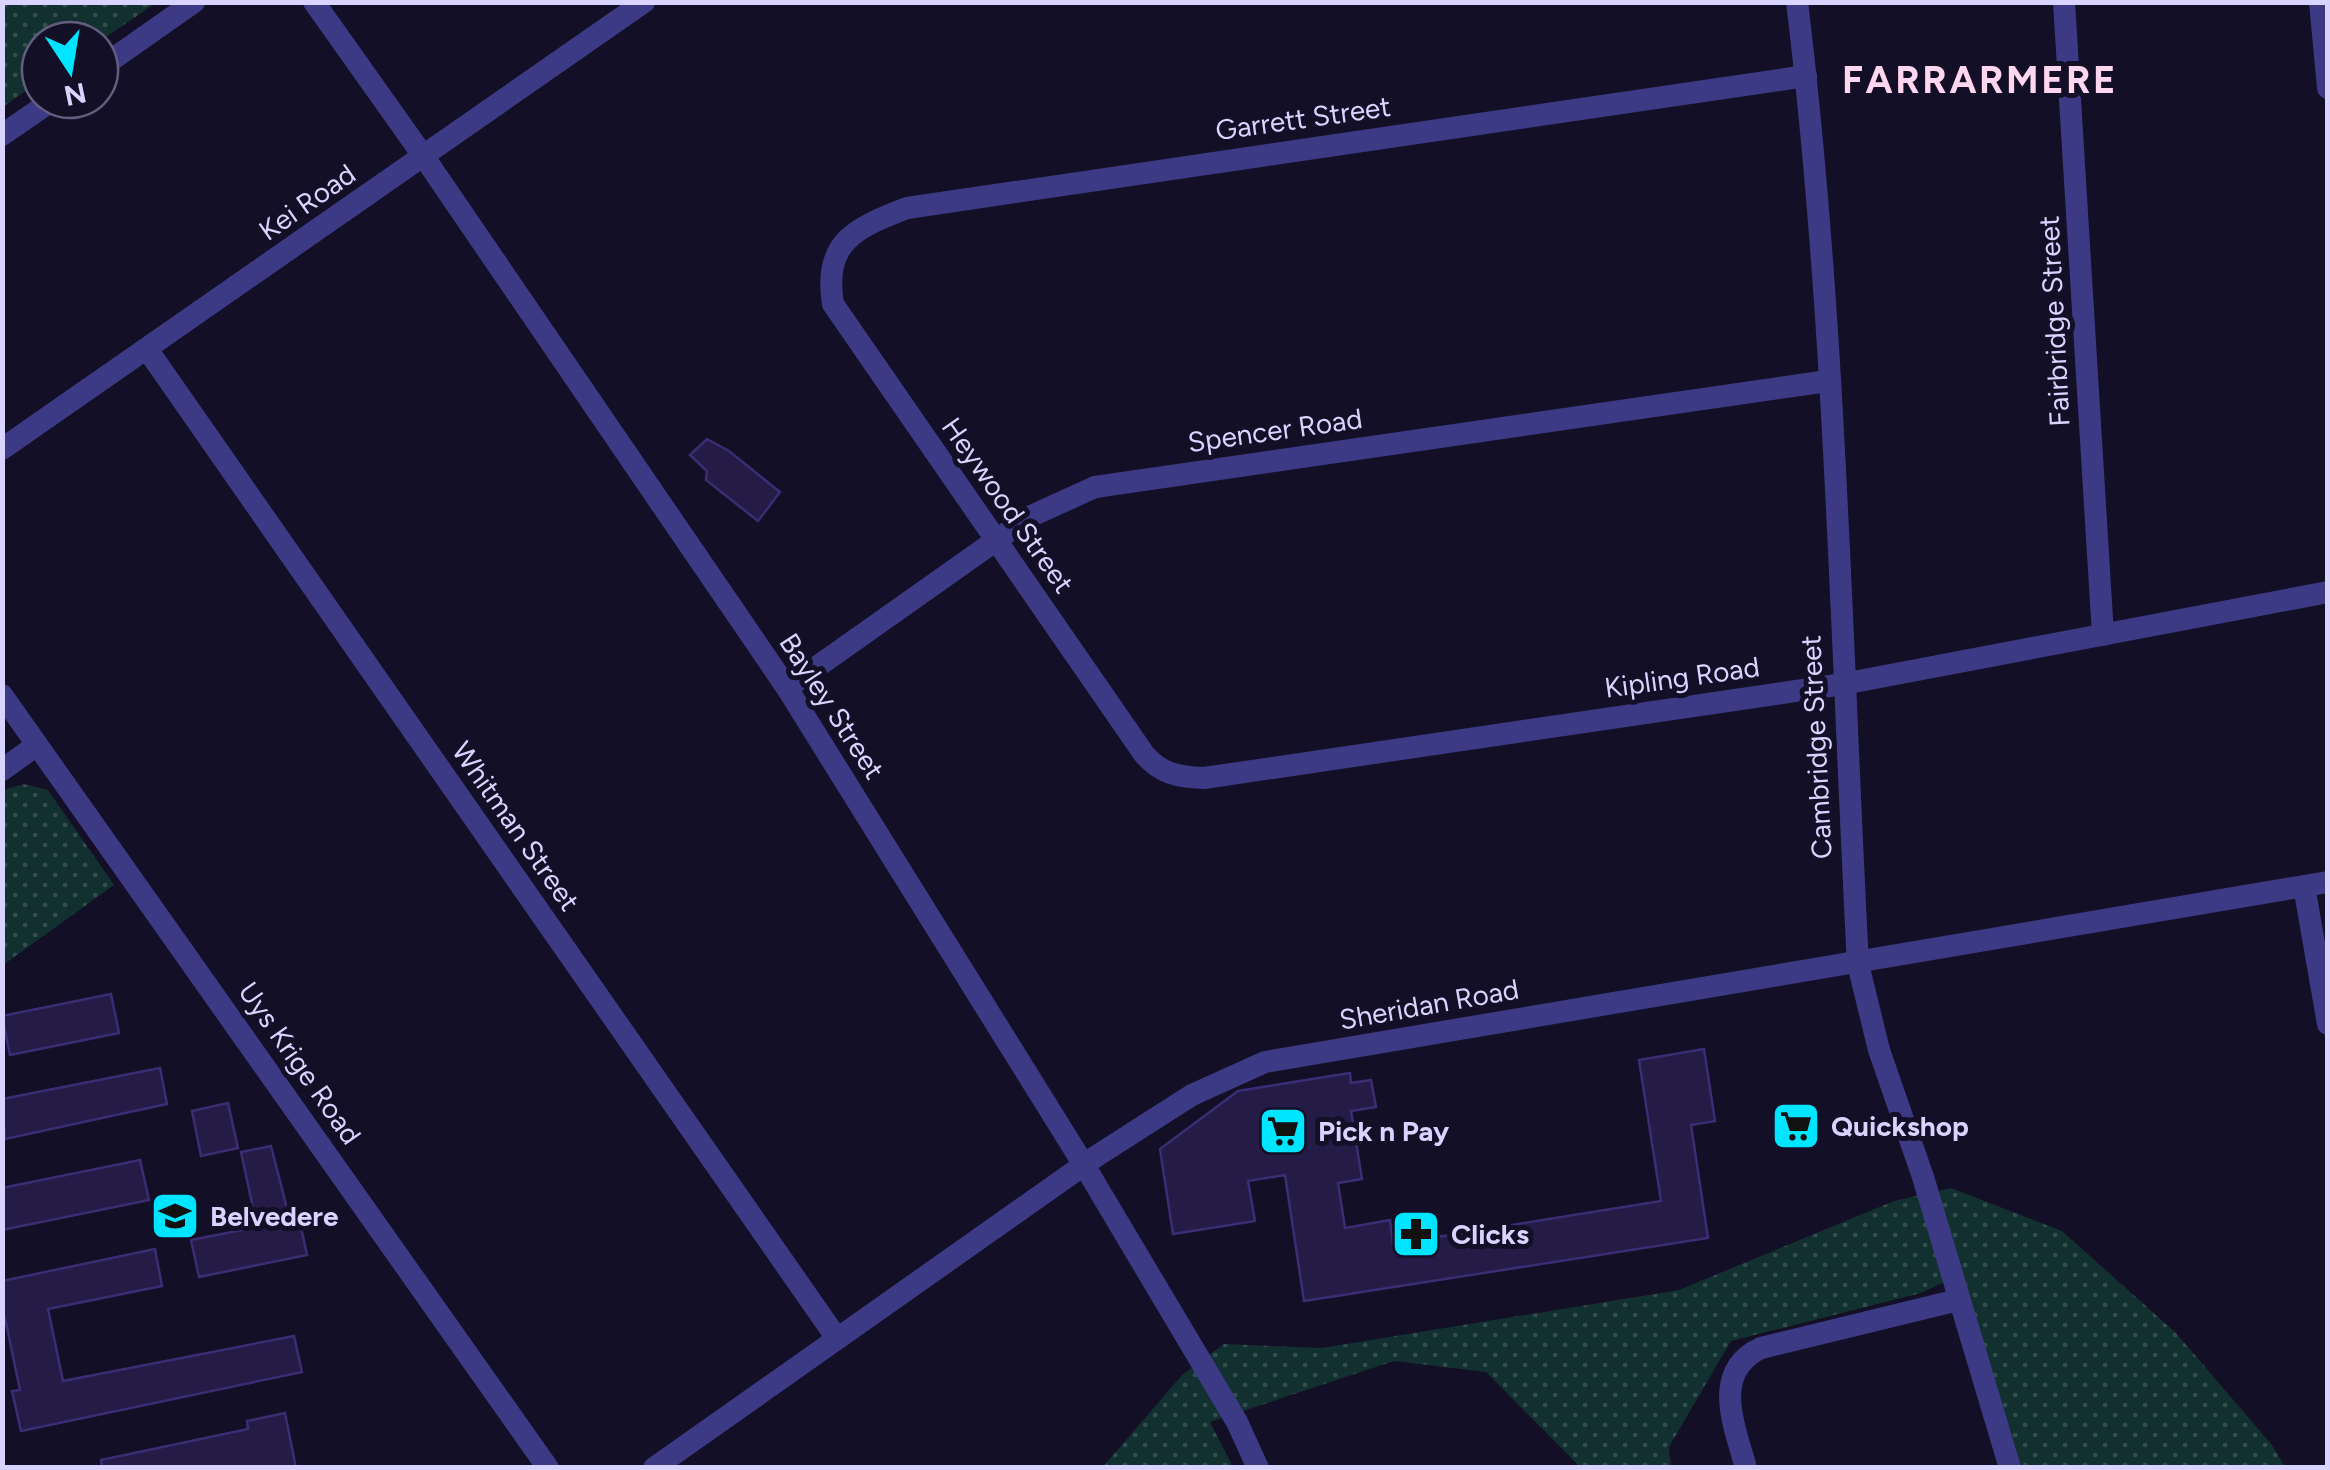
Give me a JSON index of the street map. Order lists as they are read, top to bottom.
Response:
{
  "streets": {
    "street": [
      "Garrett Street",
      "Kei Road",
      "Fairbridge Street",
      "Spencer Road",
      "Heywood Street",
      "Kipling Road",
      "Bayley Street",
      "Cambridge Street",
      "Whitman Street",
      "Sheridan Road",
      "Uys Krige Road"
    ]
  },
  "crossings": [
    ["Garrett Street", "Heywood Street"],
    ["Garrett Street", "Cambridge Street"],
    ["Kei Road", "Bayley Street"],
    ["Kei Road", "Whitman Street"],
    ["Fairbridge Street", "Kipling Road"],
    ["Spencer Road", "Heywood Street"],
    ["Spencer Road", "Bayley Street"],
    ["Spencer Road", "Cambridge Street"],
    ["Heywood Street", "Kipling Road"],
    ["Kipling Road", "Cambridge Street"],
    ["Bayley Street", "Sheridan Road"],
    ["Cambridge Street", "Sheridan Road"],
    ["Whitman Street", "Sheridan Road"]
  ],
  "districts": ["FARRARMERE"],
  "places": {
    "supermarket": ["Quickshop", "Pick n Pay"],
    "school or university": ["Belvedere"],
    "pharmacy": ["Clicks"]
  },
  "north": "bottom"
}
